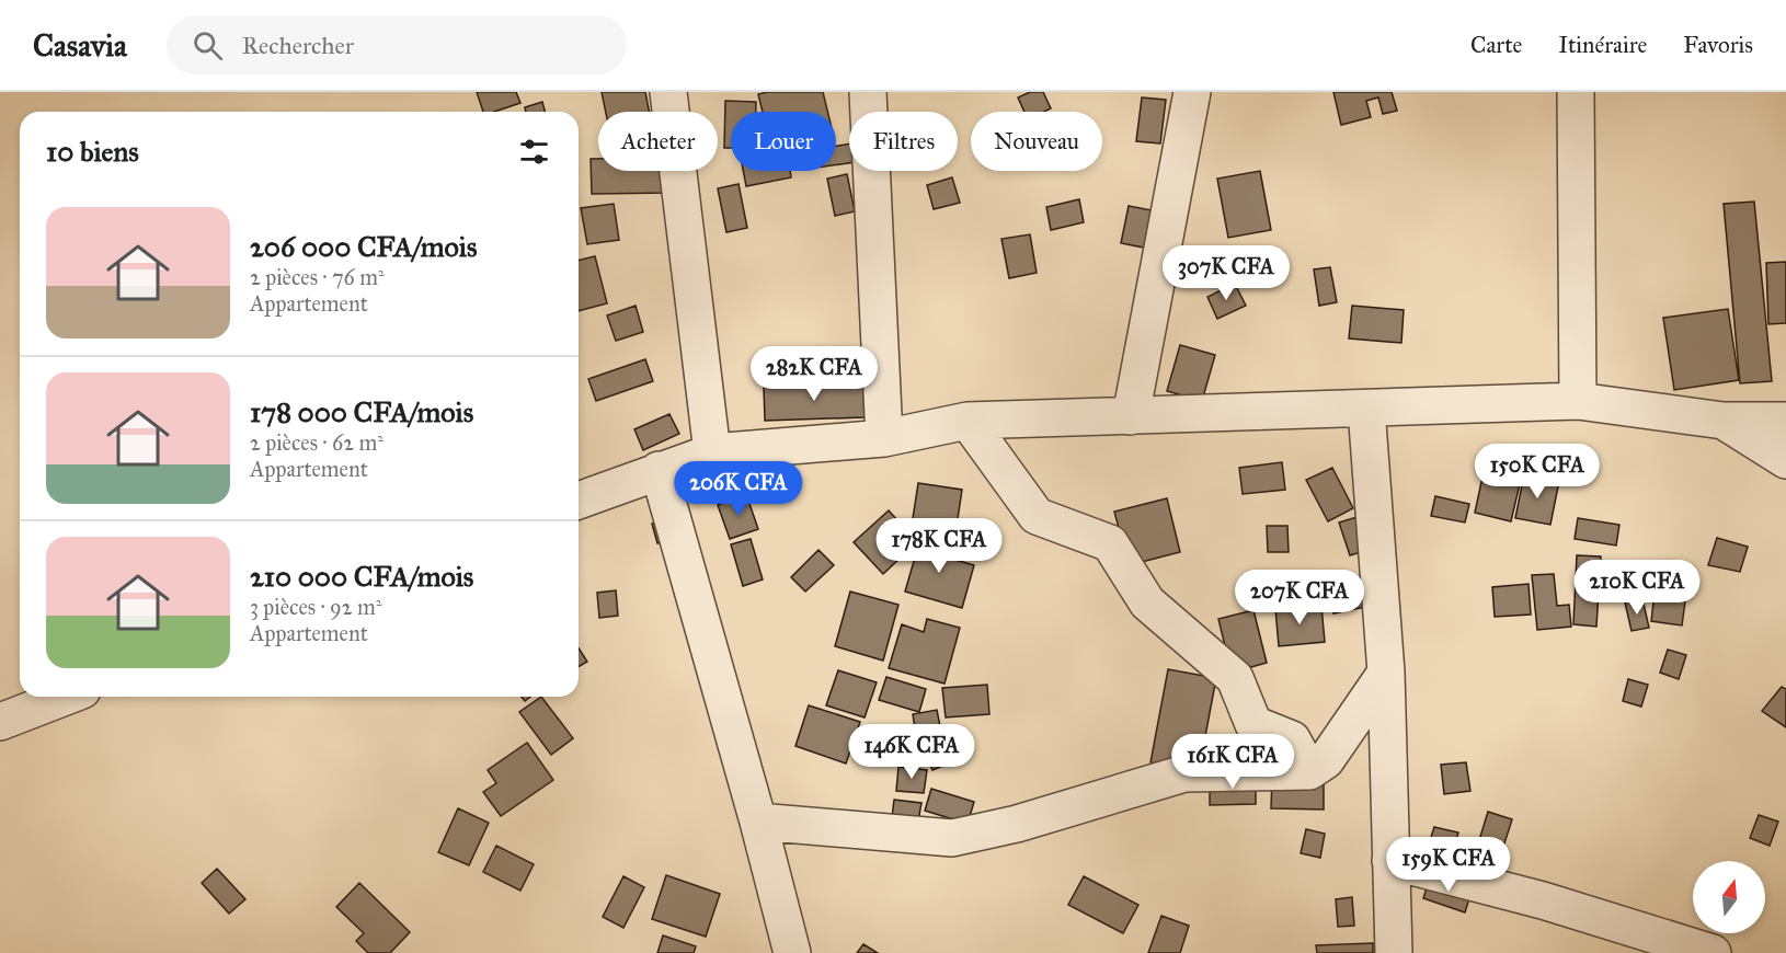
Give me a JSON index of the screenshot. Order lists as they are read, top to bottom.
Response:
{
  "north": "top",
  "page": {
    "header": "Casavia",
    "search": "Rechercher",
    "nav": ["Carte", "Itinéraire", "Favoris"],
    "chip": [
      "Acheter",
      "Louer",
      "Filtres",
      "Nouveau"
    ],
    "heading": "10 biens",
    "list": [
      {
        "name": "206 000 CFA/mois",
        "note": "2 pièces · 76 m² · Appartement"
      },
      {
        "name": "178 000 CFA/mois",
        "note": "2 pièces · 62 m² · Appartement"
      },
      {
        "name": "210 000 CFA/mois",
        "note": "3 pièces · 92 m² · Appartement"
      }
    ],
    "price": [
      "307K CFA",
      "282K CFA",
      "150K CFA",
      "206K CFA",
      "178K CFA",
      "210K CFA",
      "207K CFA",
      "146K CFA",
      "161K CFA",
      "159K CFA"
    ]
  }
}
